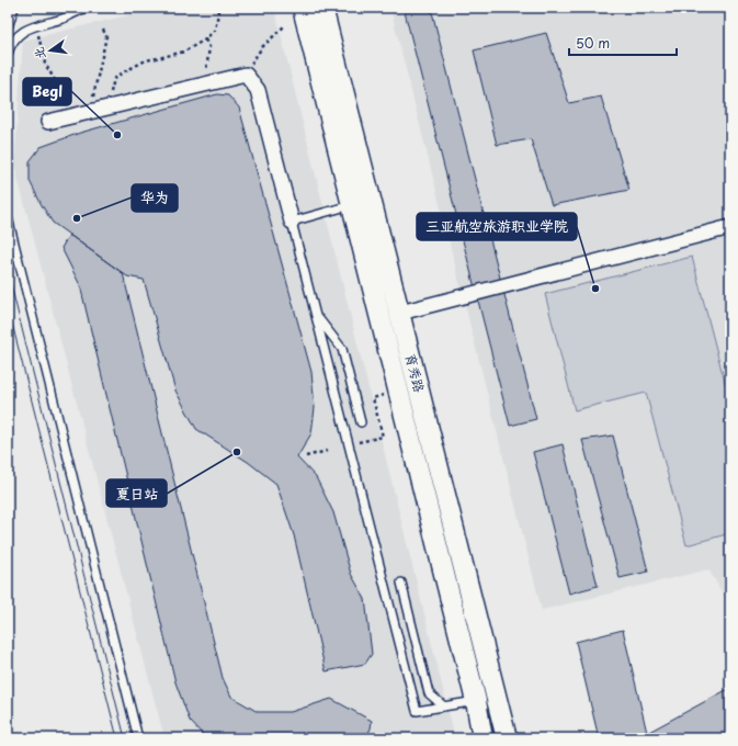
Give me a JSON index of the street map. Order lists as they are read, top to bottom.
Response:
{
  "streets": {
    "main road": ["育秀路"]
  },
  "places": [
    "Begl",
    "华为",
    "三亚航空旅游职业学院",
    "夏日站"
  ],
  "scale_bar": "50 m",
  "north": "left"
}
